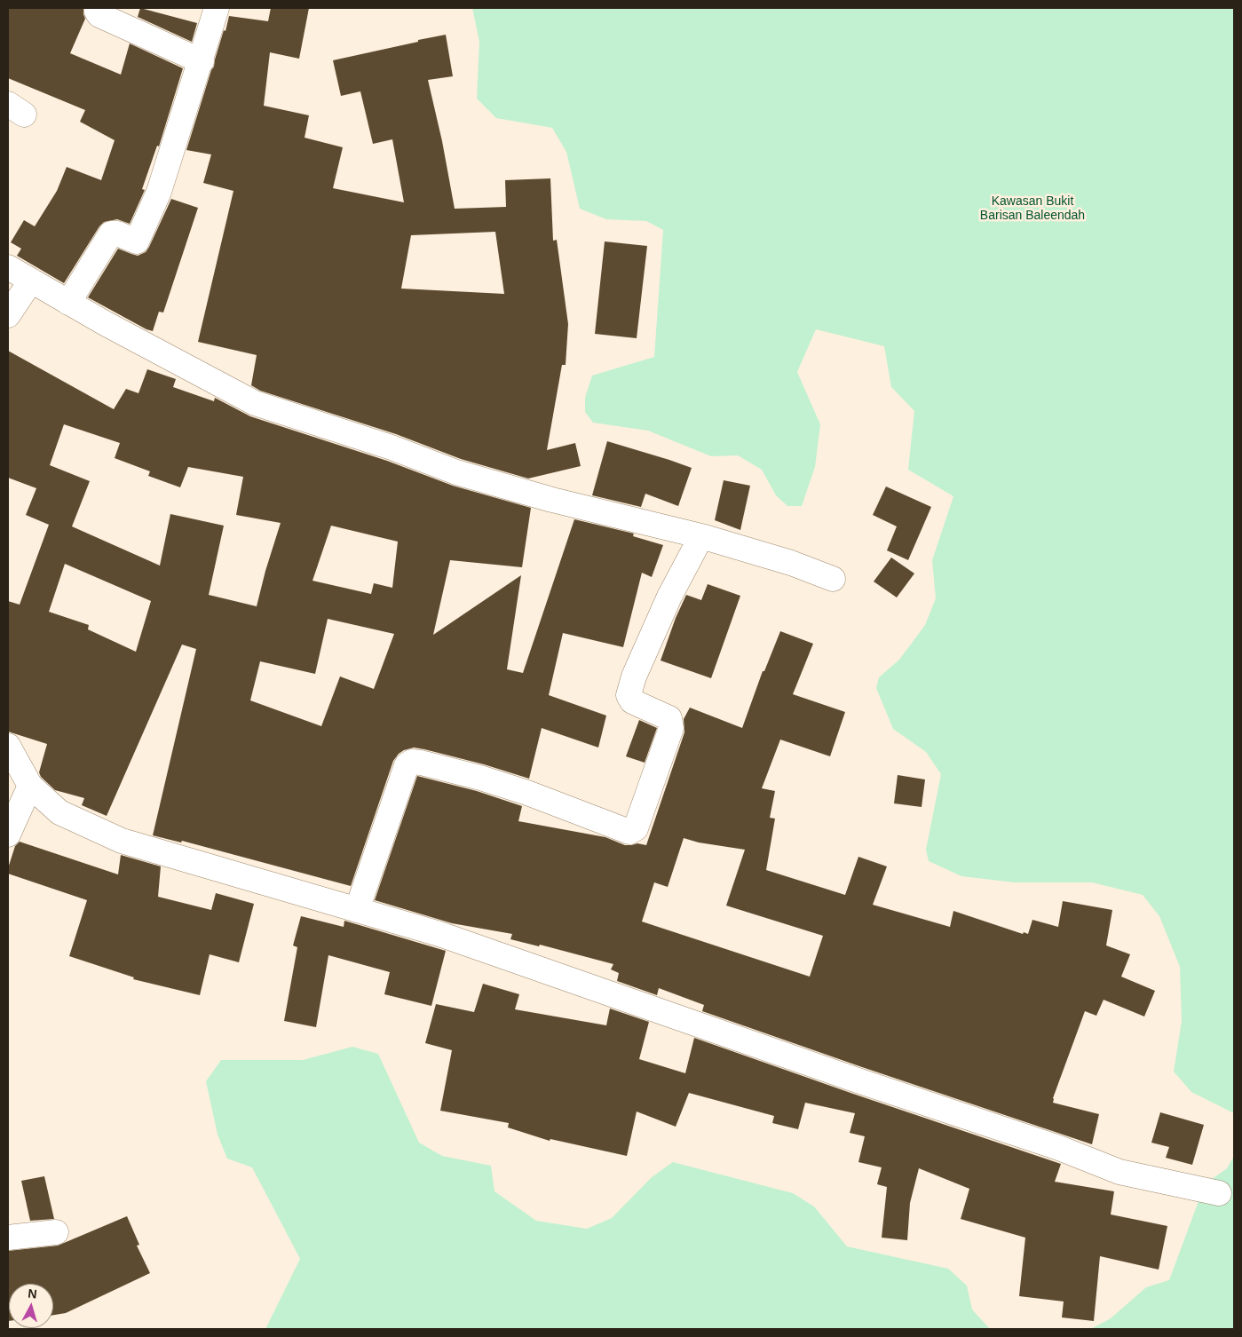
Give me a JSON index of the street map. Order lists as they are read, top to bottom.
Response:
{
  "parks": ["Kawasan Bukit Barisan Baleendah"],
  "north": "top"
}
